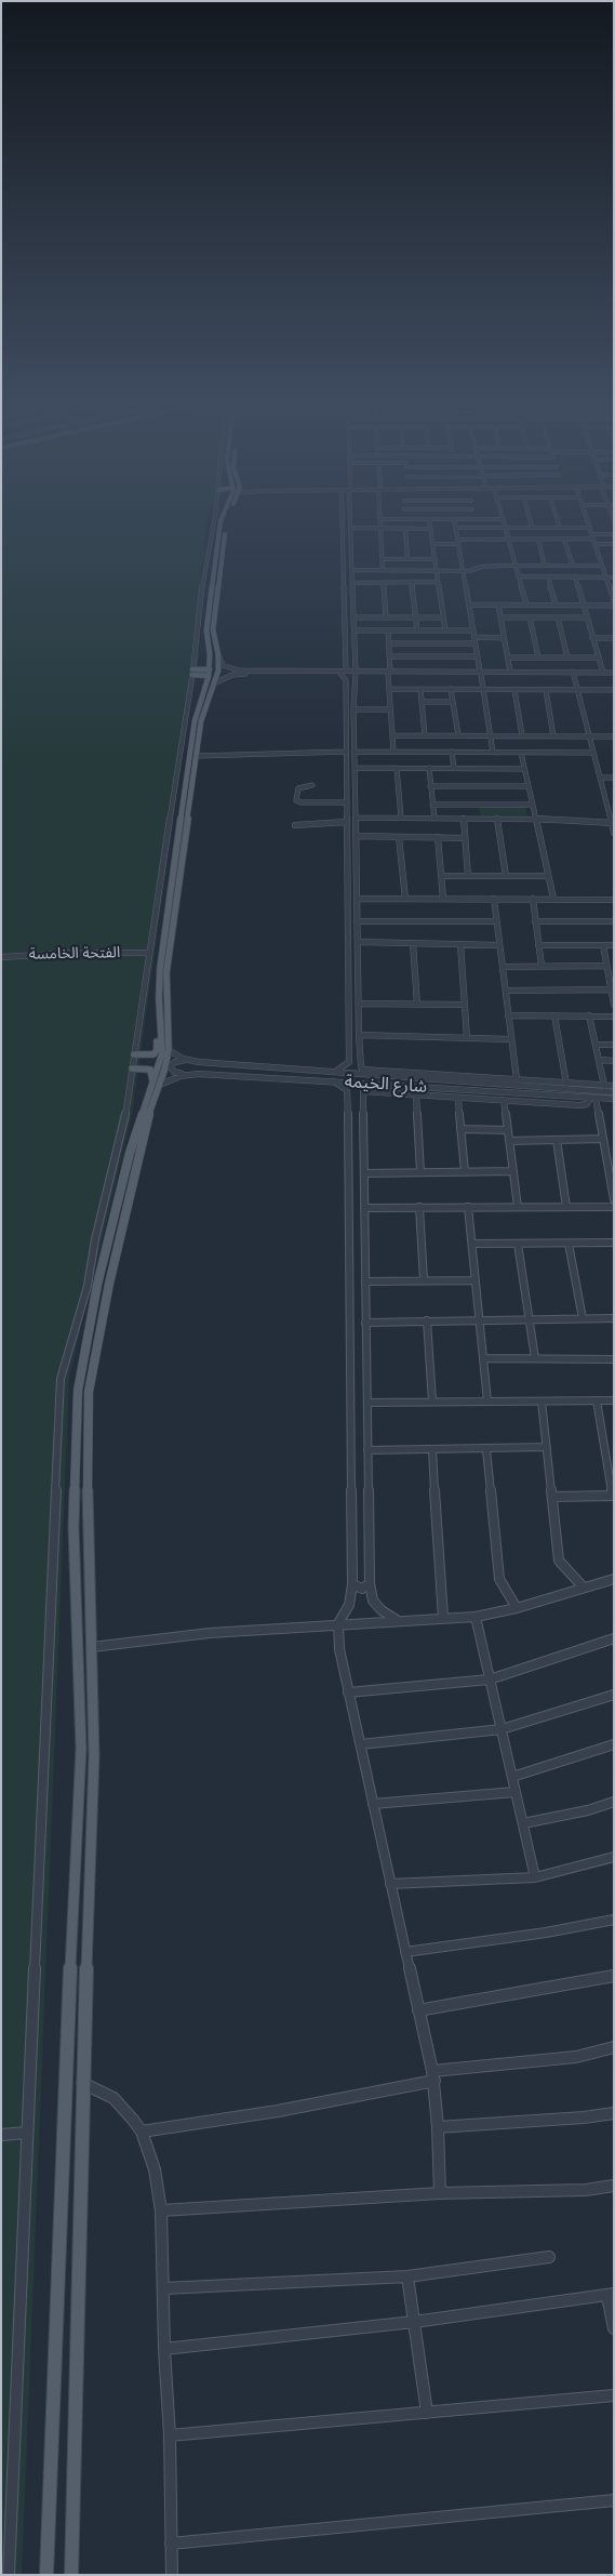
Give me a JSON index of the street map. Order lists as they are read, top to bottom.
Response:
{
  "streets": {
    "street": ["الفتحة الخامسة", "شارع الخيمة"]
  }
}
